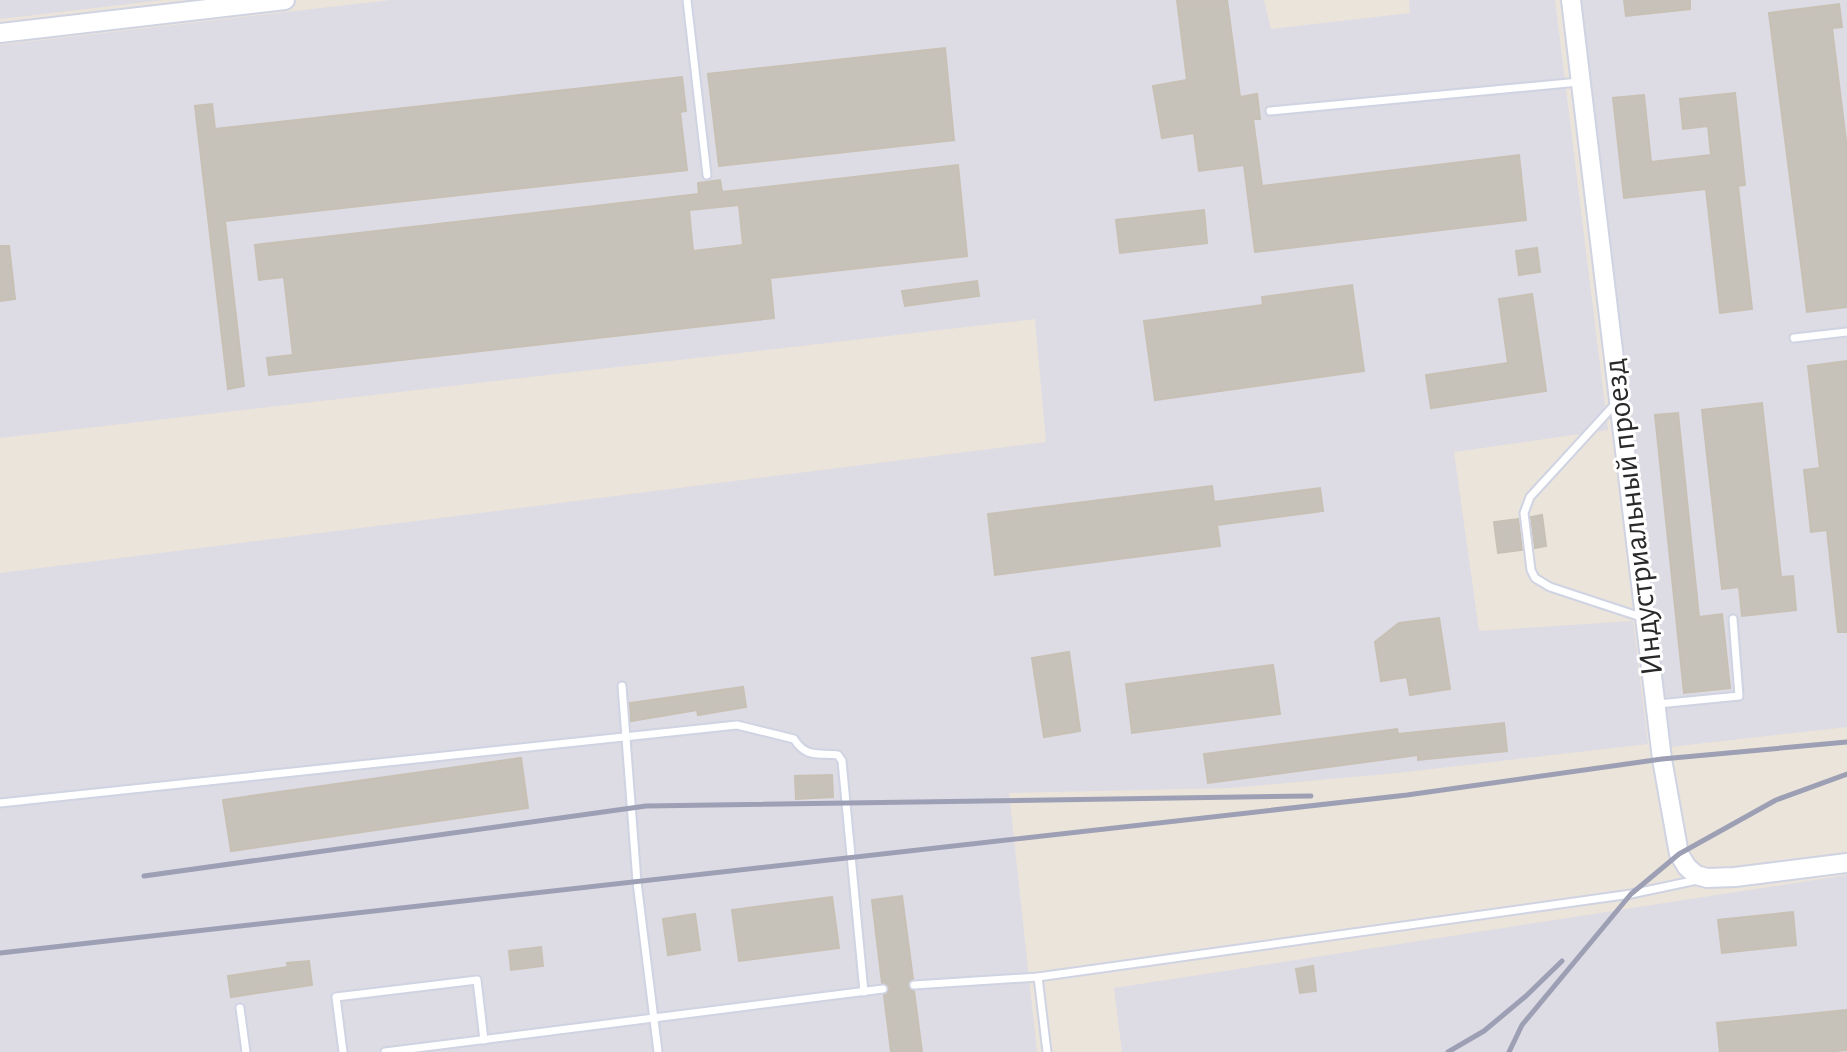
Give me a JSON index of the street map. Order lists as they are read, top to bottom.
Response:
{
  "streets": {
    "street": ["Индустриальный проезд"]
  }
}
